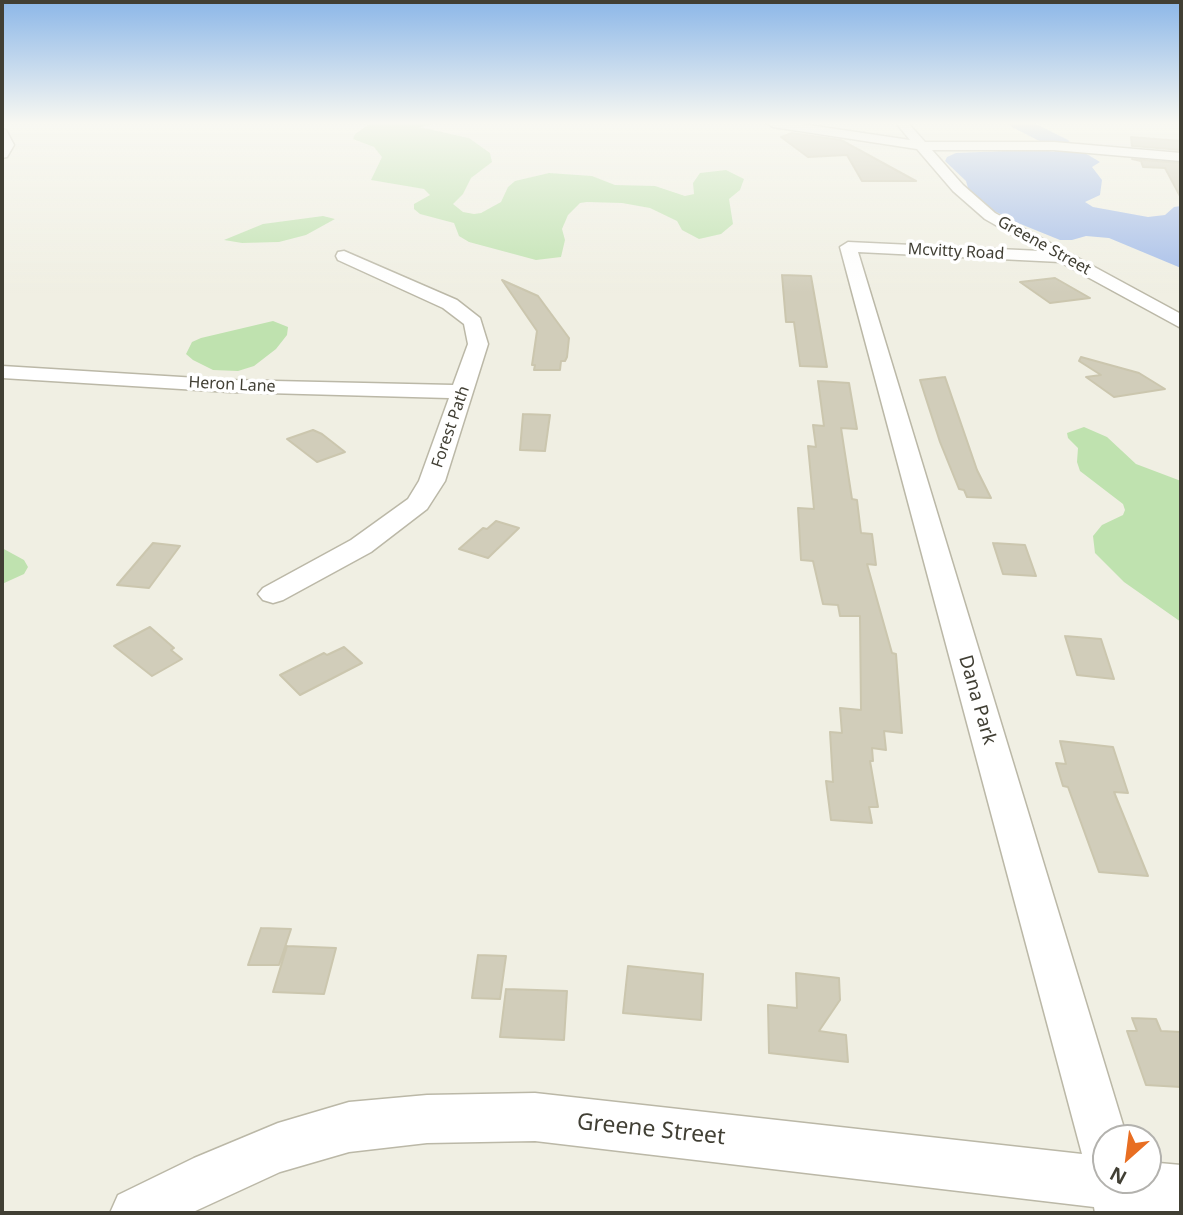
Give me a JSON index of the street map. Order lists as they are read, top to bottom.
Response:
{
  "streets": {
    "street": [
      "Greene Street",
      "Mcvitty Road",
      "Heron Lane",
      "Forest Path",
      "Dana Park"
    ]
  },
  "crossings": [
    ["Greene Street", "Mcvitty Road"],
    ["Mcvitty Road", "Dana Park"],
    ["Heron Lane", "Forest Path"]
  ],
  "north": "bottom left"
}
